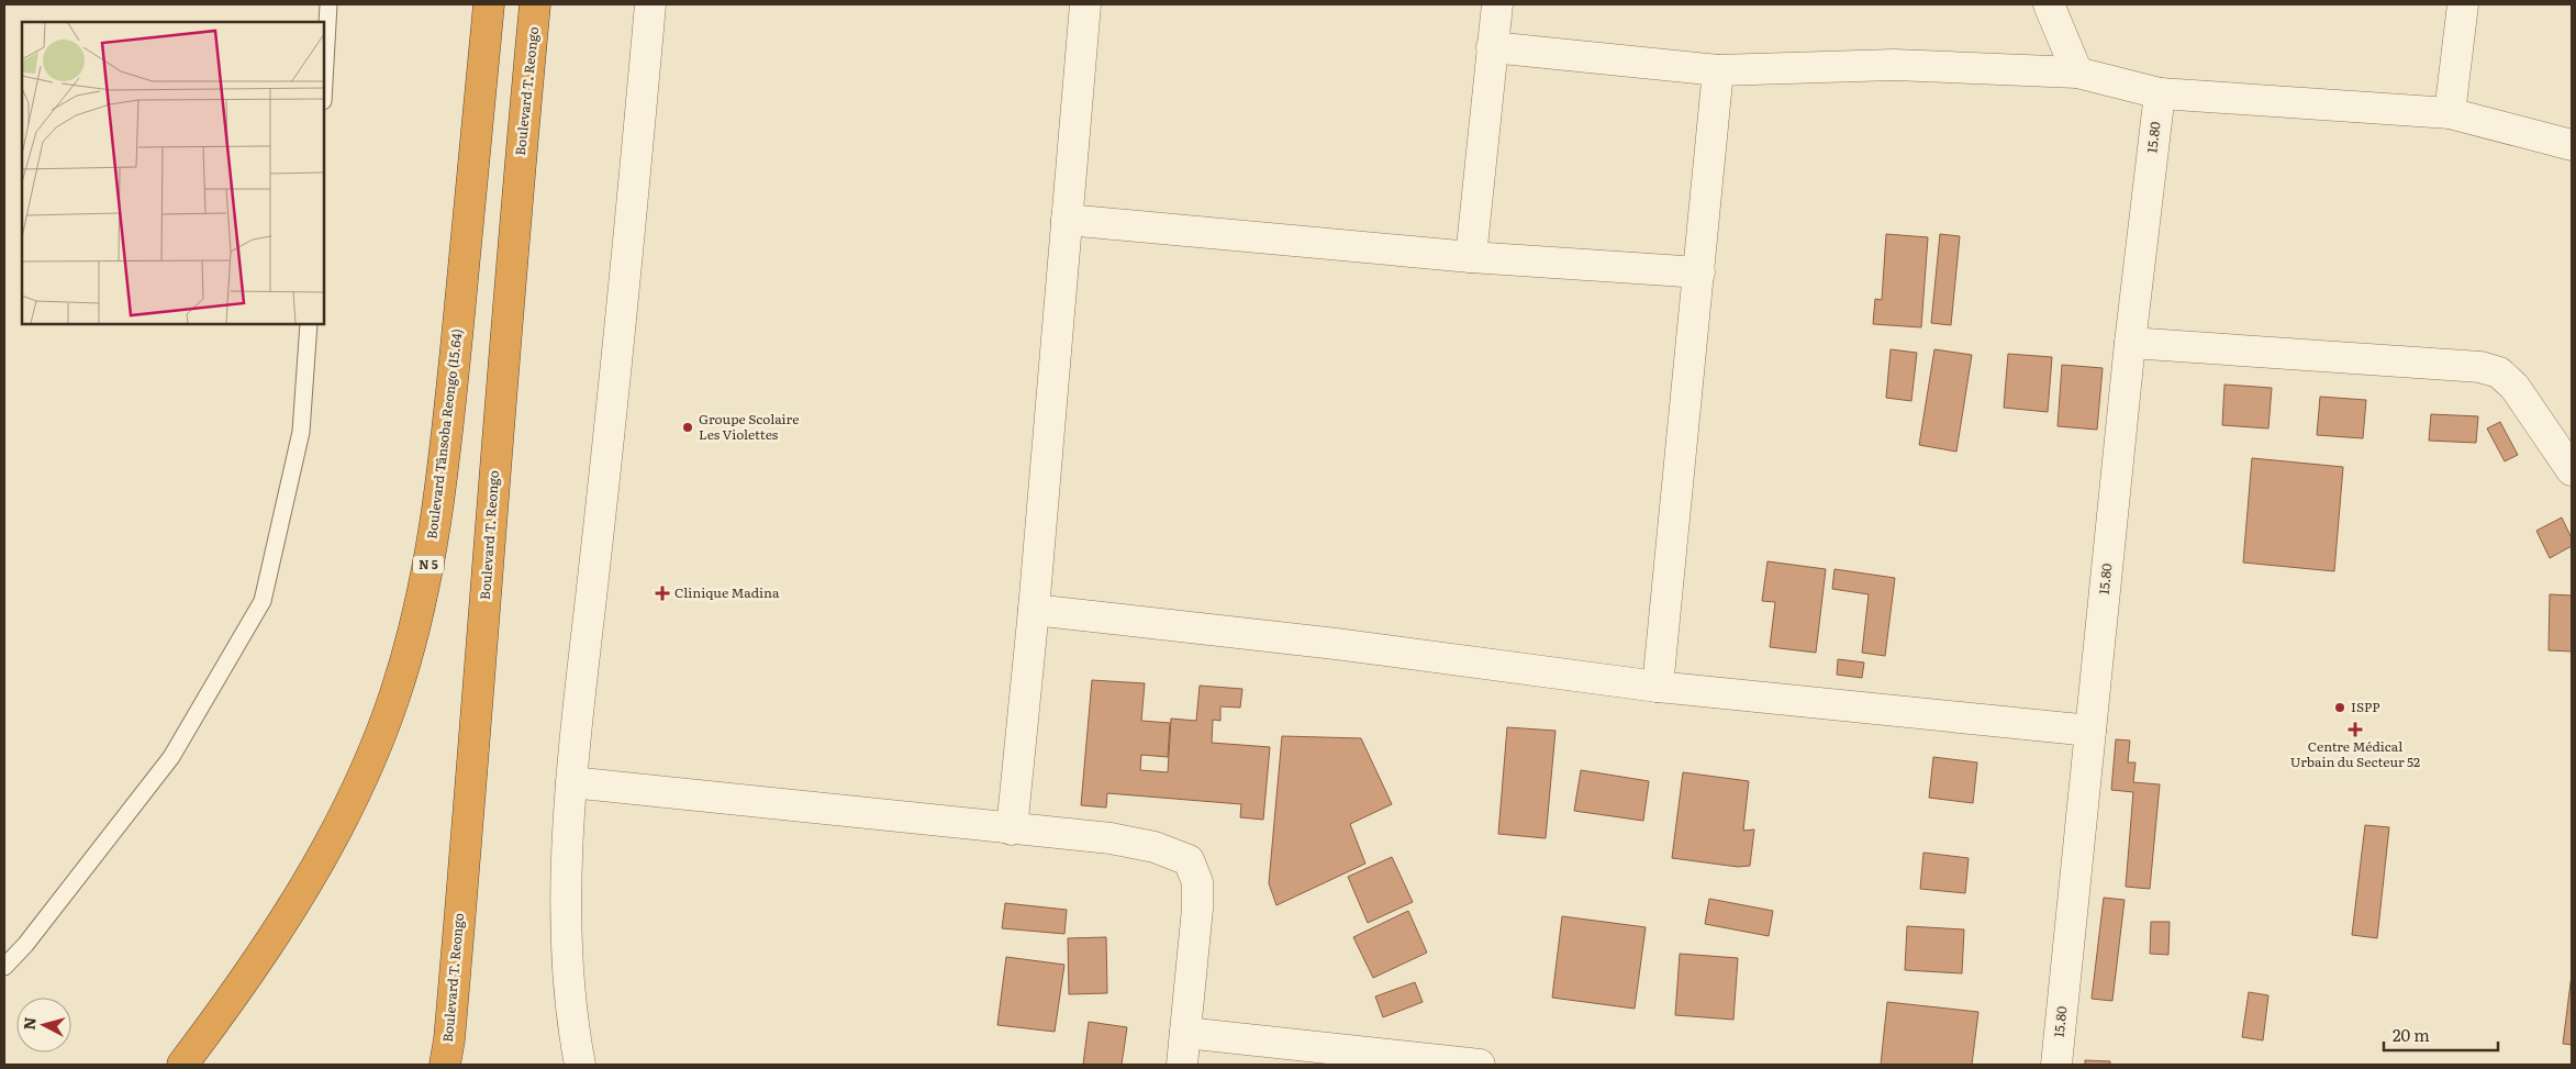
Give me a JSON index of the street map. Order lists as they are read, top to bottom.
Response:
{
  "streets": {
    "highway": ["Boulevard T. Reongo", "Boulevard Tânsoba Reongo (15.64)", "N 5"],
    "street": ["15.80"]
  },
  "places": {
    "other": ["Groupe Scolaire Les Violettes", "ISPP"],
    "health": ["Clinique Madina", "Centre Médical Urbain du Secteur 52"]
  },
  "scale_bar": "20 m",
  "north": "left"
}
